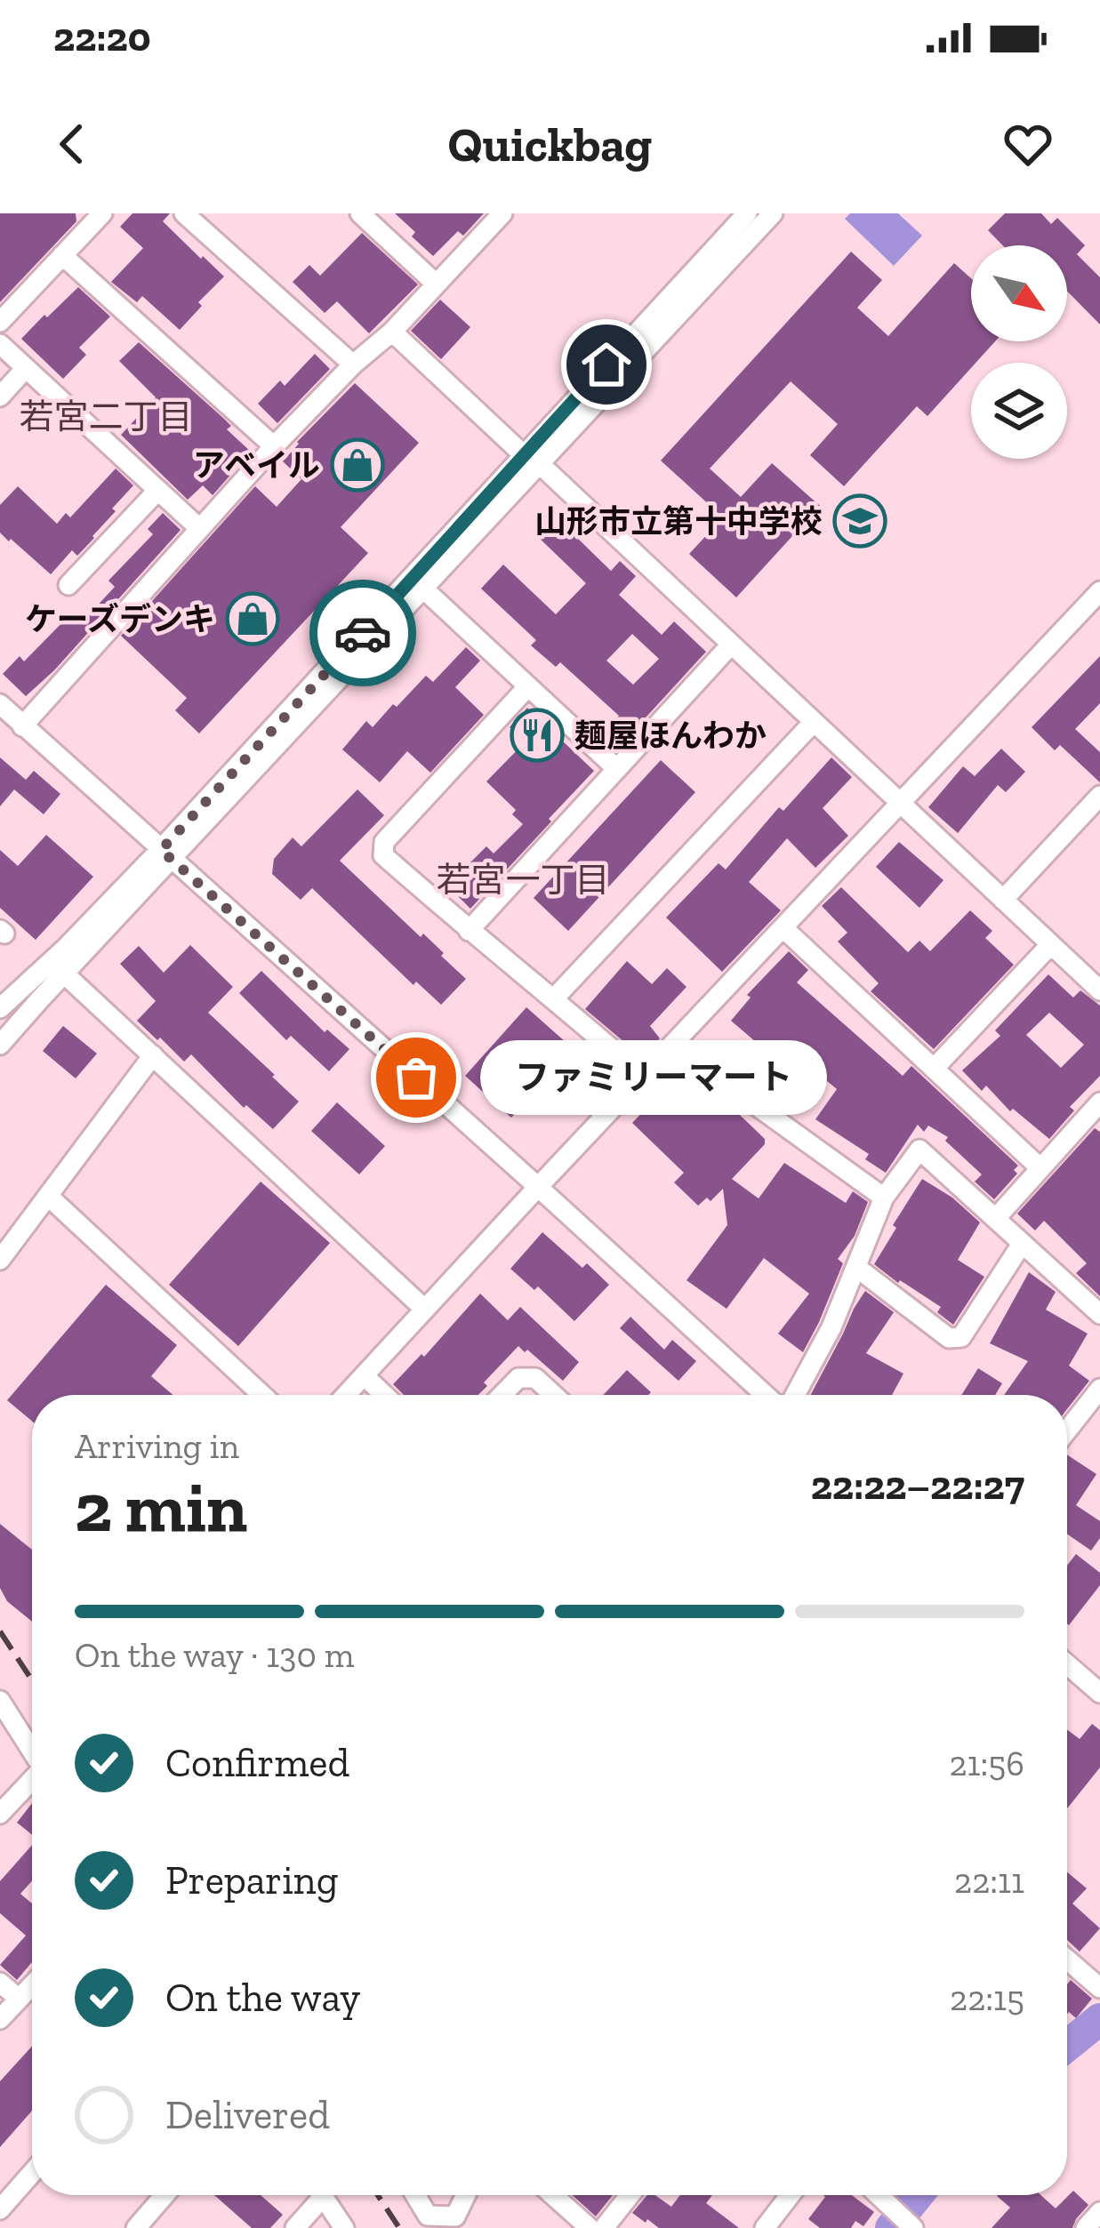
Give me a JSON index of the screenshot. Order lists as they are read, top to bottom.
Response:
{
  "districts": ["若宮二丁目", "若宮一丁目"],
  "places": {
    "shop": ["アベイル", "ケーズデンキ"],
    "school or university": ["山形市立第十中学校"],
    "restaurant": ["麺屋ほんわか"],
    "other": ["ファミリーマート"]
  },
  "north": "bottom right",
  "page": {
    "status": "22:20",
    "header": "Quickbag",
    "bubble": "ファミリーマート",
    "heading": ["2 min", "Arriving in", "22:22–22:27"],
    "bar": "On the way · 130 m",
    "list": [
      ["Confirmed", "21:56"],
      ["Preparing", "22:11"],
      ["On the way", "22:15"],
      "Delivered"
    ]
  }
}
